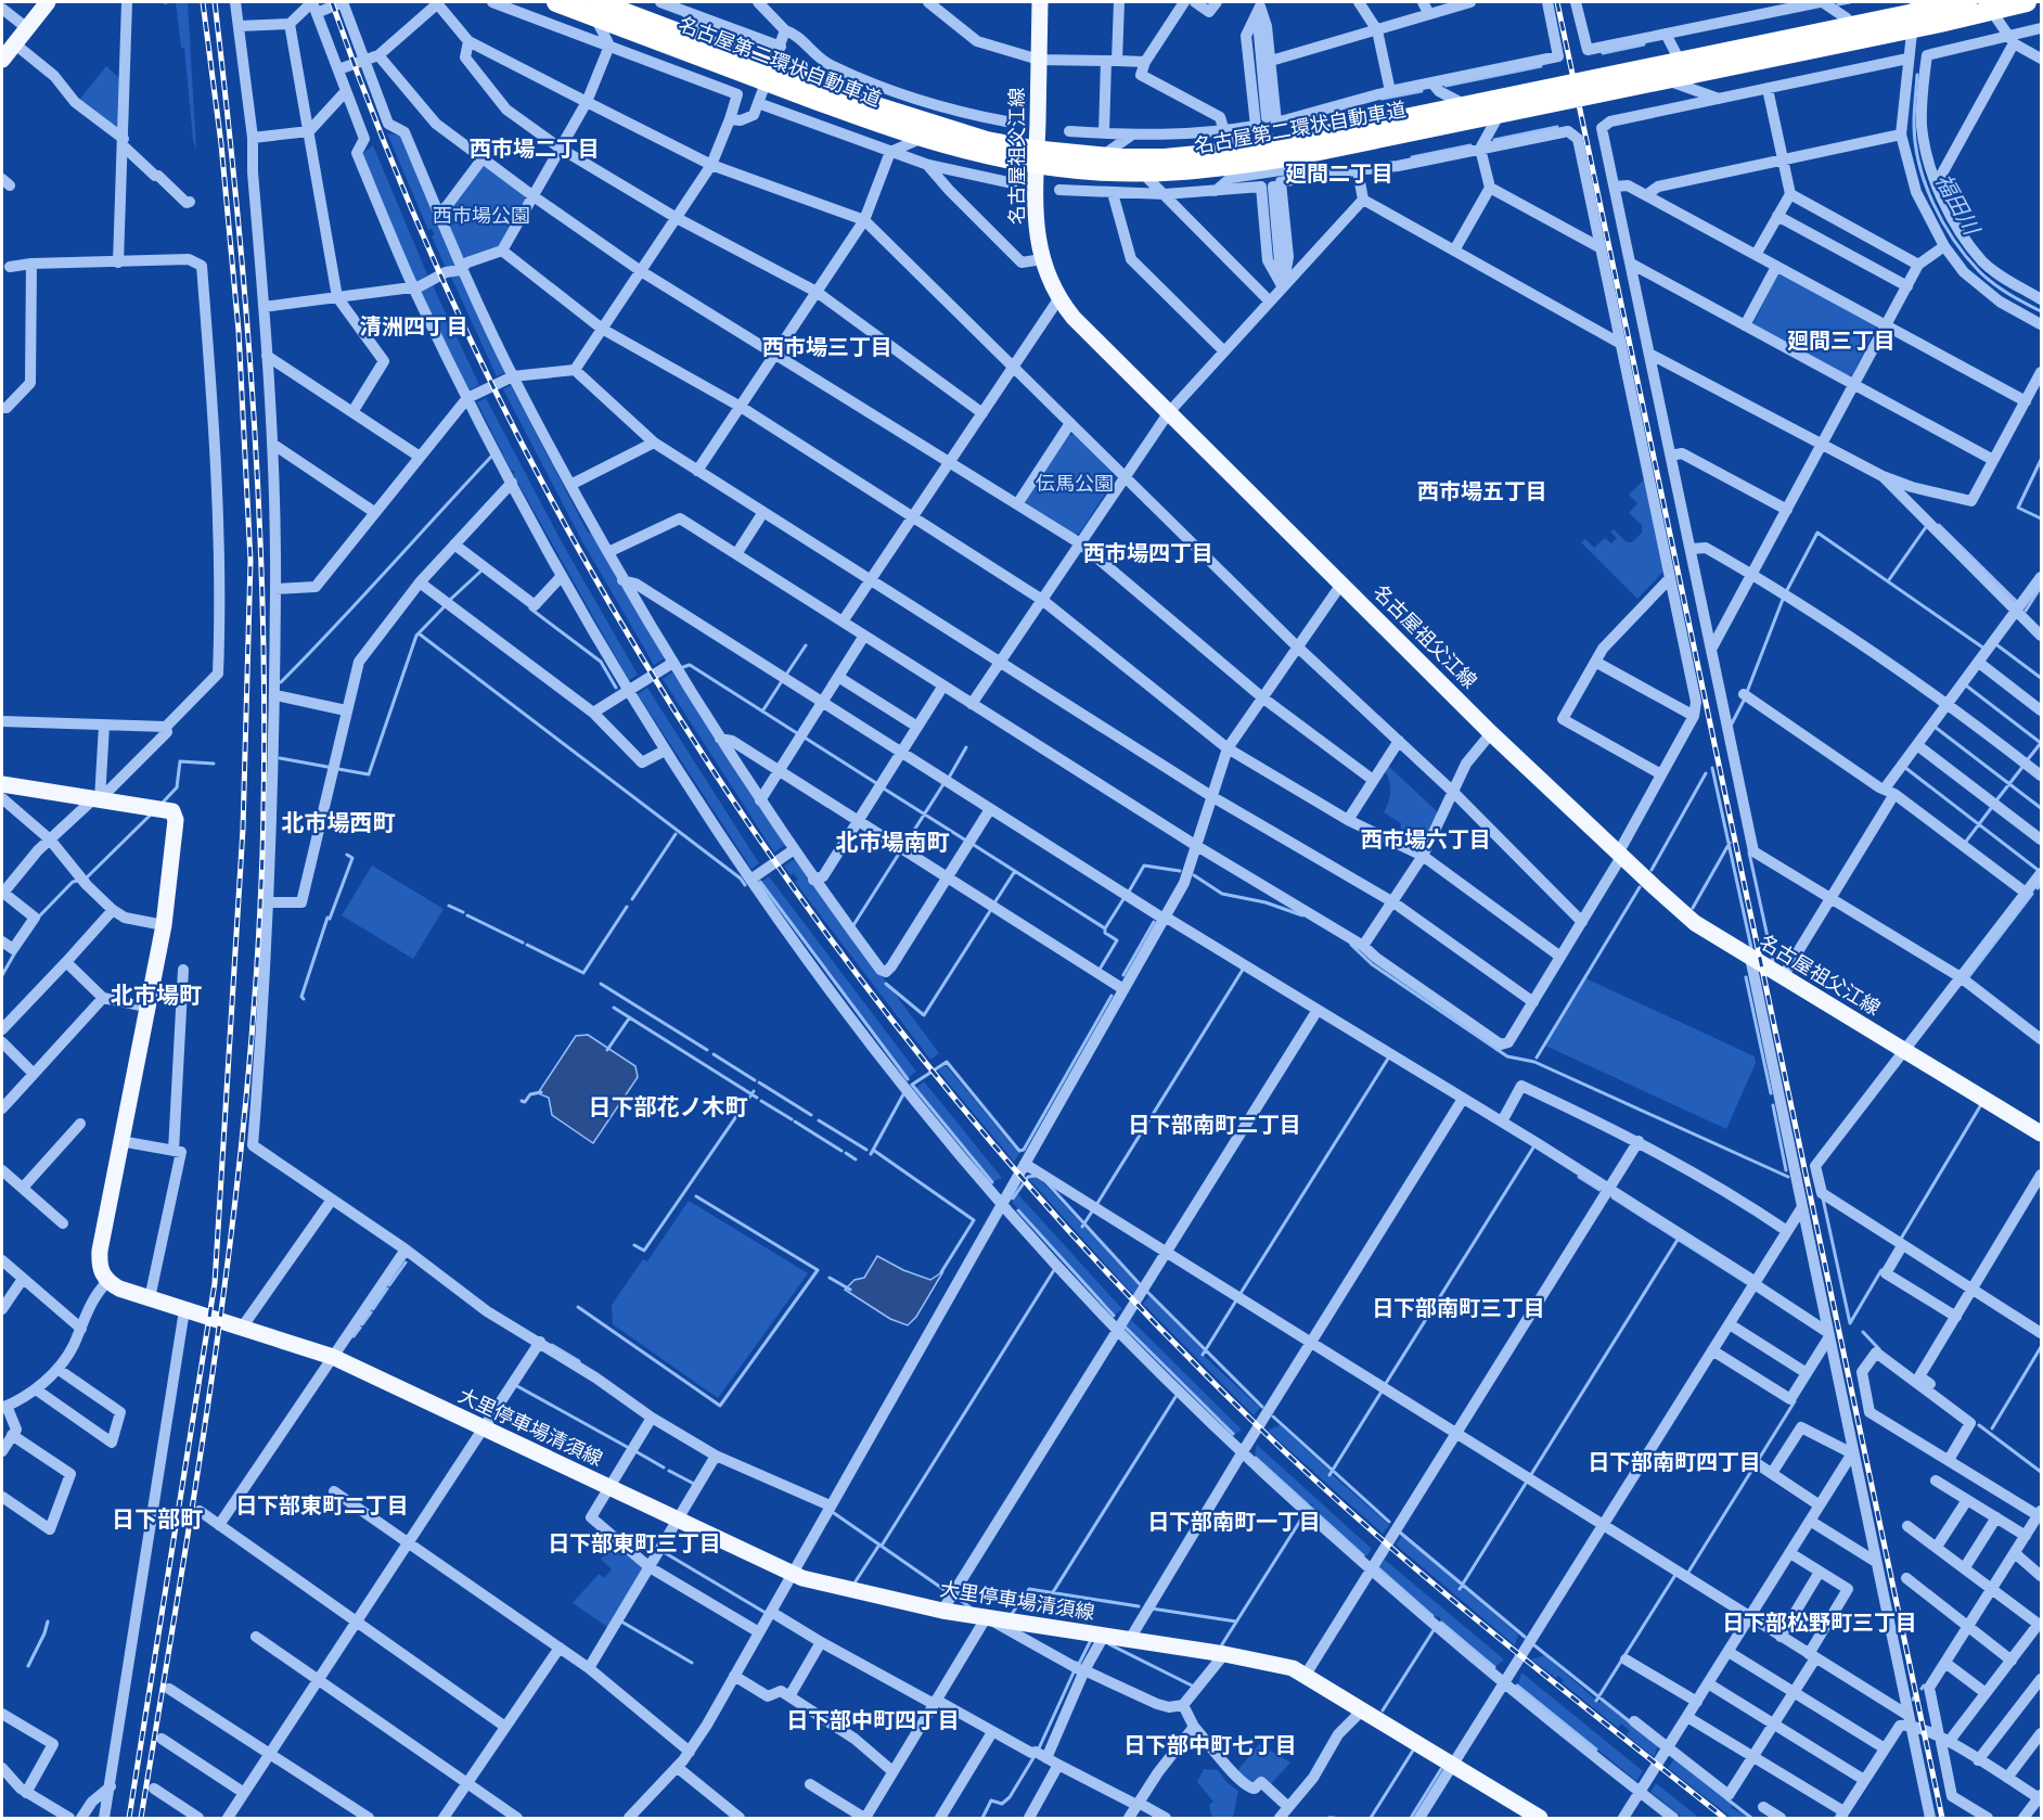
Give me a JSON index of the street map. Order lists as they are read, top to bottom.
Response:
{
  "streets": {
    "highway": ["名古屋第二環状自動車道"],
    "main road": ["名古屋祖父江線", "大里停車場清須線"]
  },
  "districts": [
    "西市場二丁目",
    "廻間二丁目",
    "清洲四丁目",
    "廻間三丁目",
    "西市場三丁目",
    "西市場五丁目",
    "西市場四丁目",
    "北市場西町",
    "西市場六丁目",
    "北市場南町",
    "北市場町",
    "日下部花ノ木町",
    "日下部南町二丁目",
    "日下部南町三丁目",
    "日下部南町四丁目",
    "日下部東町二丁目",
    "日下部町",
    "日下部南町一丁目",
    "日下部東町三丁目",
    "日下部松野町三丁目",
    "日下部中町四丁目",
    "日下部中町七丁目"
  ],
  "water": ["福田川"],
  "parks": ["西市場公園", "伝馬公園"]
}
